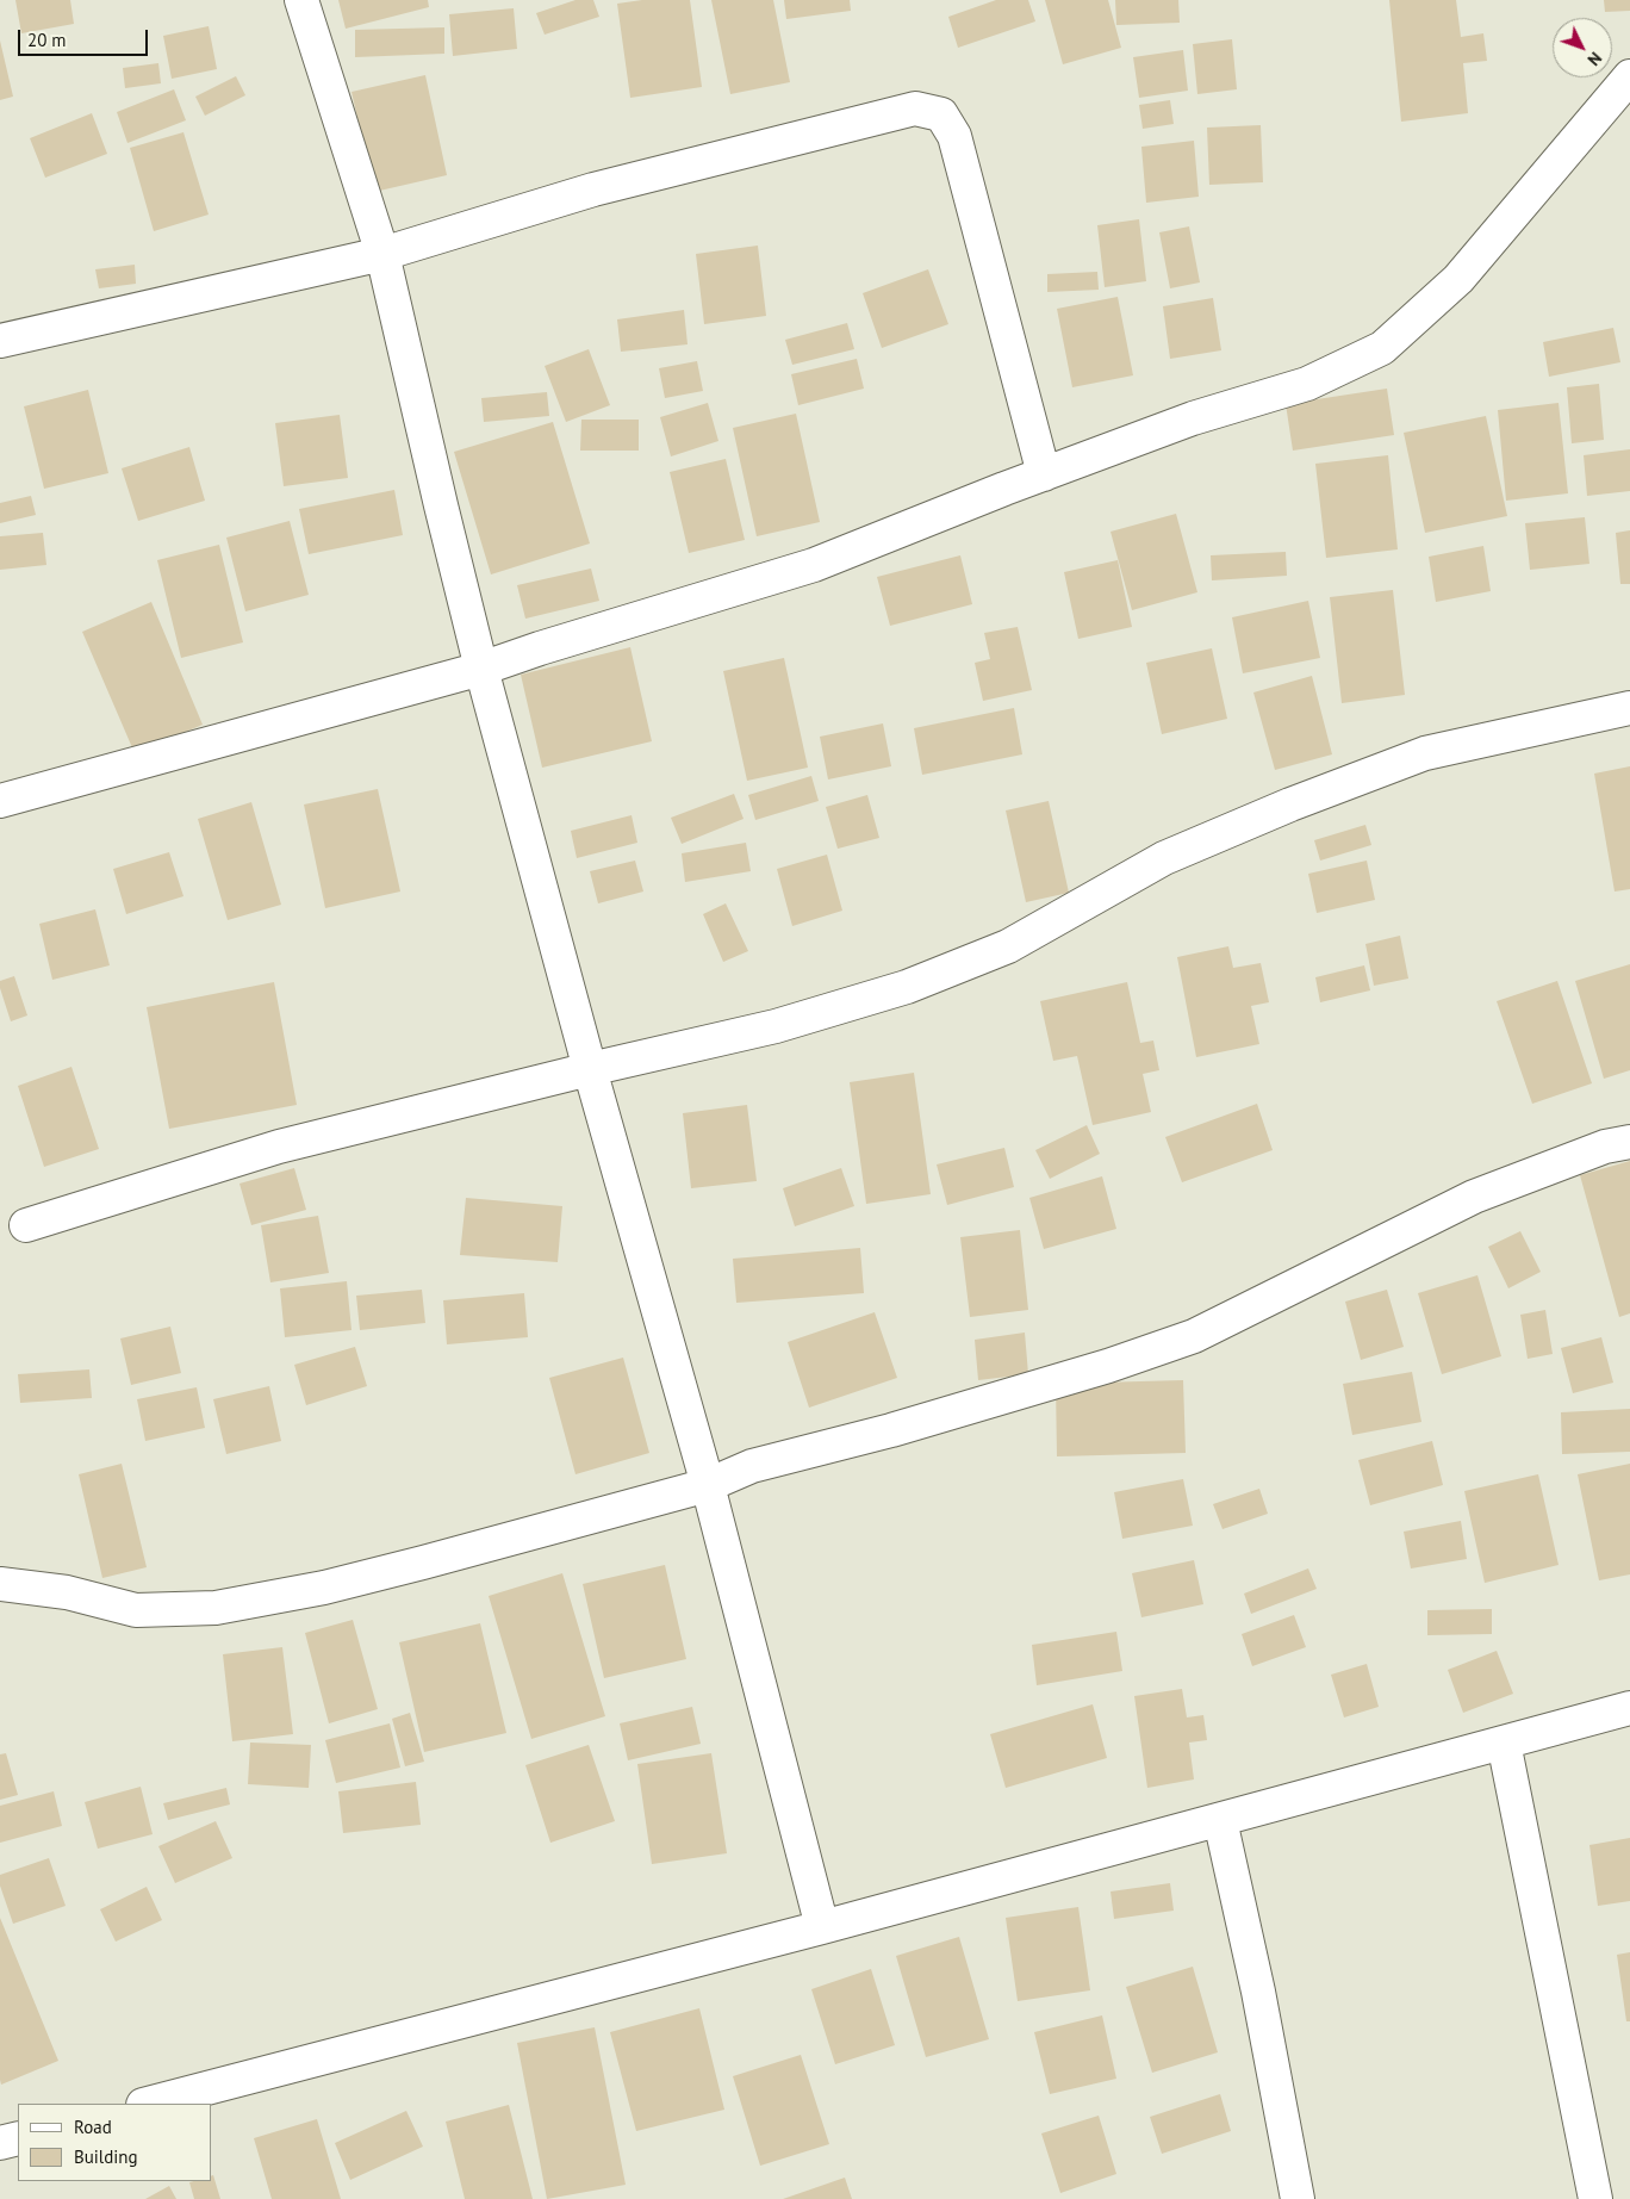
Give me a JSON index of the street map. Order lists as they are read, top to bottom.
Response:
{
  "legend": ["Road", "Building"],
  "scale_bar": "20 m",
  "north": "bottom right"
}
